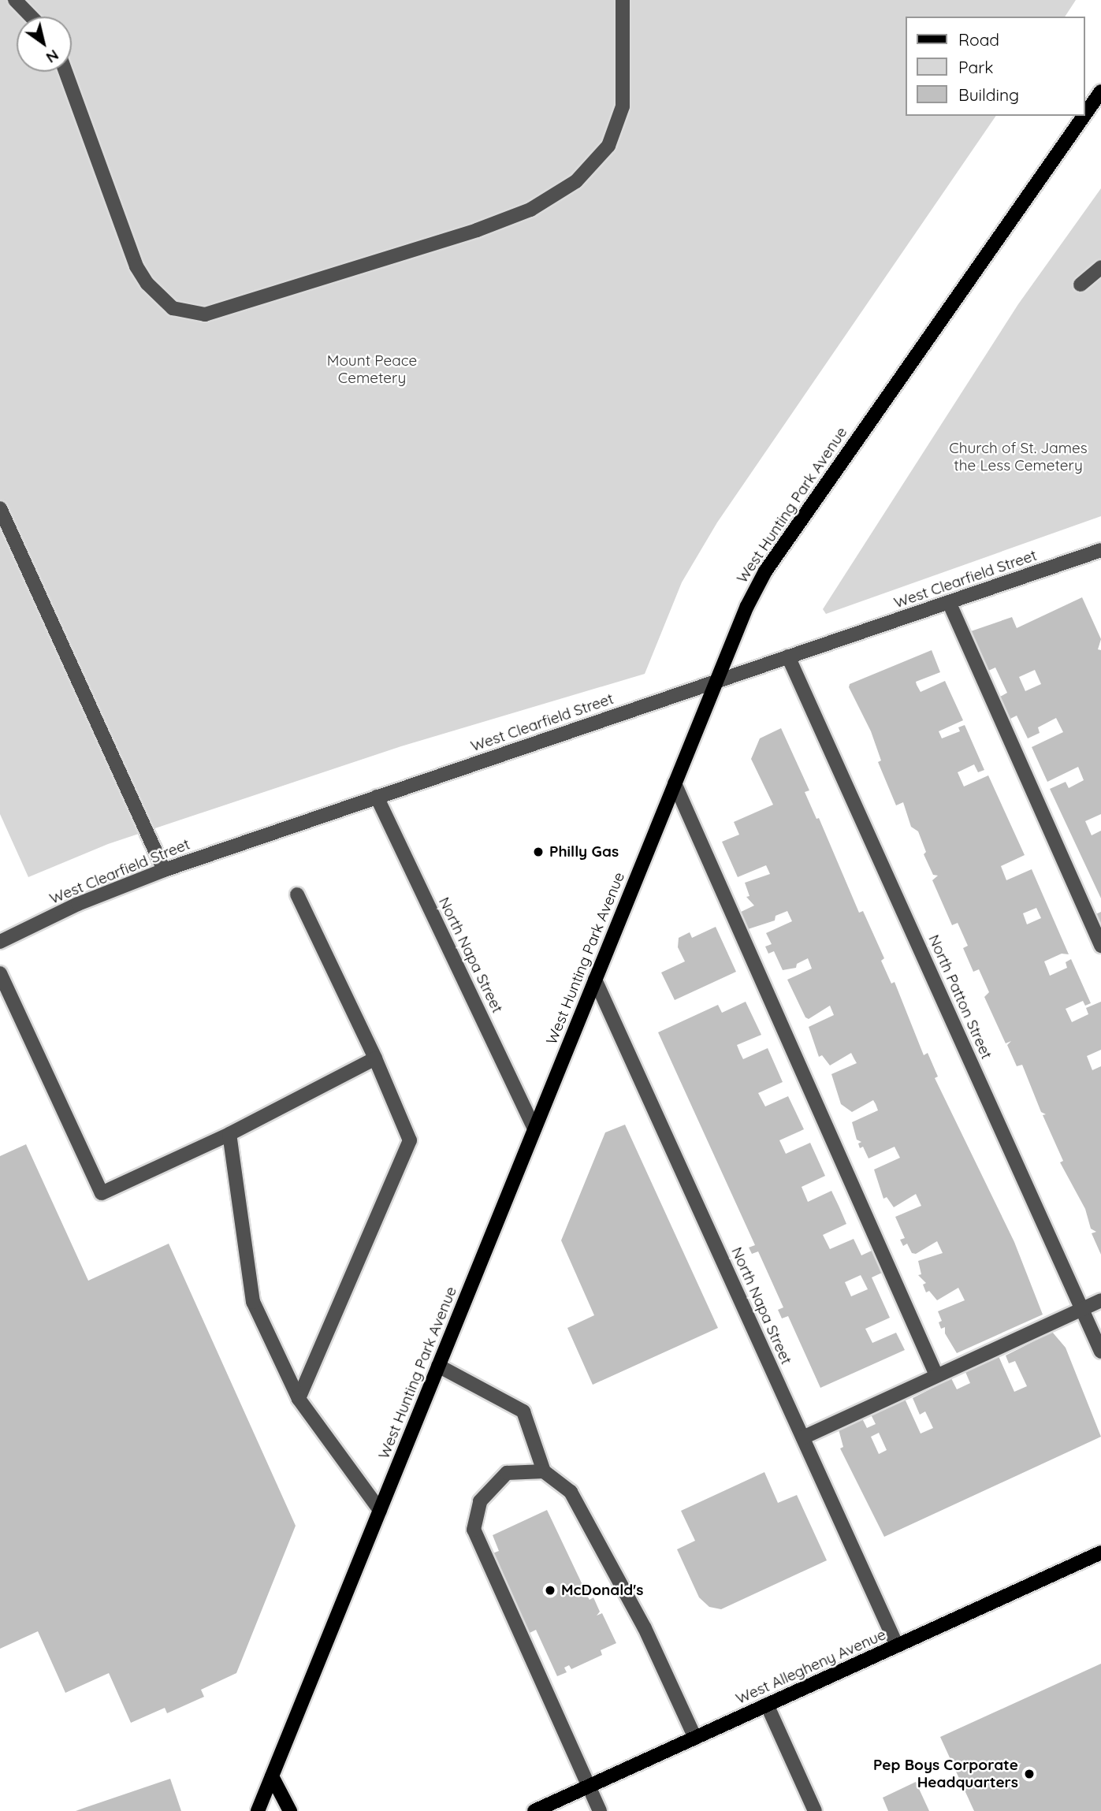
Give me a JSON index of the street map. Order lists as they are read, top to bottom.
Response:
{
  "streets": {
    "main road": ["West Hunting Park Avenue", "West Allegheny Avenue"],
    "street": ["West Clearfield Street", "North Napa Street", "North Patton Street"]
  },
  "crossings": [
    ["West Hunting Park Avenue", "West Clearfield Street"],
    ["West Hunting Park Avenue", "North Napa Street"],
    ["West Clearfield Street", "North Napa Street"],
    ["West Clearfield Street", "North Patton Street"],
    ["North Napa Street", "West Allegheny Avenue"]
  ],
  "parks": ["Mount Peace Cemetery", "Church of St. James the Less Cemetery"],
  "places": ["Philly Gas", "McDonald's", "Pep Boys Corporate Headquarters"],
  "legend": ["Road", "Park", "Building"],
  "north": "bottom right"
}
